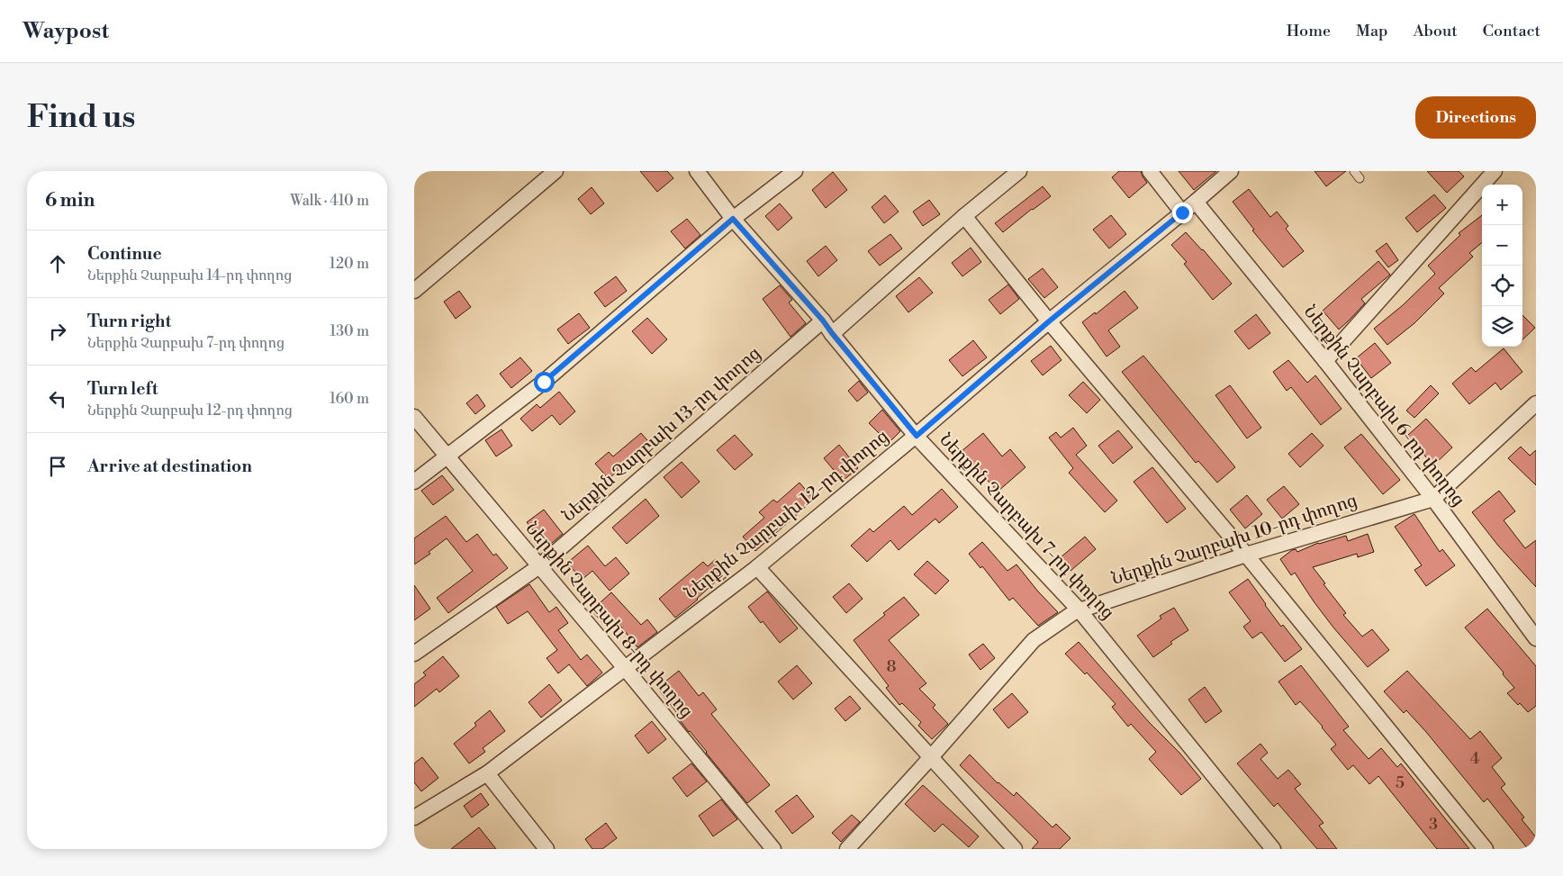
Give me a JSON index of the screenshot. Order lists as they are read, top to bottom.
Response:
{
  "streets": {
    "street": [
      "Ներքին Չարբախ 6-րդ փողոց",
      "Ներքին Չարբախ 13-րդ փողոց",
      "Ներքին Չարբախ 12-րդ փողոց",
      "Ներքին Չարբախ 7-րդ փողոց",
      "Ներքին Չարբախ 10-րդ փողոց",
      "Ներքին Չարբախ 8-րդ փողոց"
    ]
  },
  "crossings": [
    ["Ներքին Չարբախ 6-րդ փողոց", "Ներքին Չարբախ 12-րդ փողոց"],
    ["Ներքին Չարբախ 6-րդ փողոց", "Ներքին Չարբախ 10-րդ փողոց"],
    ["Ներքին Չարբախ 13-րդ փողոց", "Ներքին Չարբախ 7-րդ փողոց"],
    ["Ներքին Չարբախ 13-րդ փողոց", "Ներքին Չարբախ 8-րդ փողոց"],
    ["Ներքին Չարբախ 12-րդ փողոց", "Ներքին Չարբախ 7-րդ փողոց"],
    ["Ներքին Չարբախ 12-րդ փողոց", "Ներքին Չարբախ 8-րդ փողոց"],
    ["Ներքին Չարբախ 7-րդ փողոց", "Ներքին Չարբախ 10-րդ փողոց"]
  ],
  "house_numbers": [
    "8",
    "4",
    "5",
    "3"
  ],
  "page": {
    "header": "Waypost",
    "nav": [
      "Home",
      "Map",
      "About",
      "Contact"
    ],
    "buttons": "Directions",
    "title": "Find us",
    "heading": ["6 min", "Walk · 410 m"],
    "map_buttons": ["+", "−"],
    "list": [
      ["Continue", "Ներքին Չարբախ 14-րդ փողոց", "120 m"],
      ["Turn right", "Ներքին Չարբախ 7-րդ փողոց", "130 m"],
      ["Turn left", "Ներքին Չարբախ 12-րդ փողոց", "160 m"],
      "Arrive at destination"
    ]
  }
}
